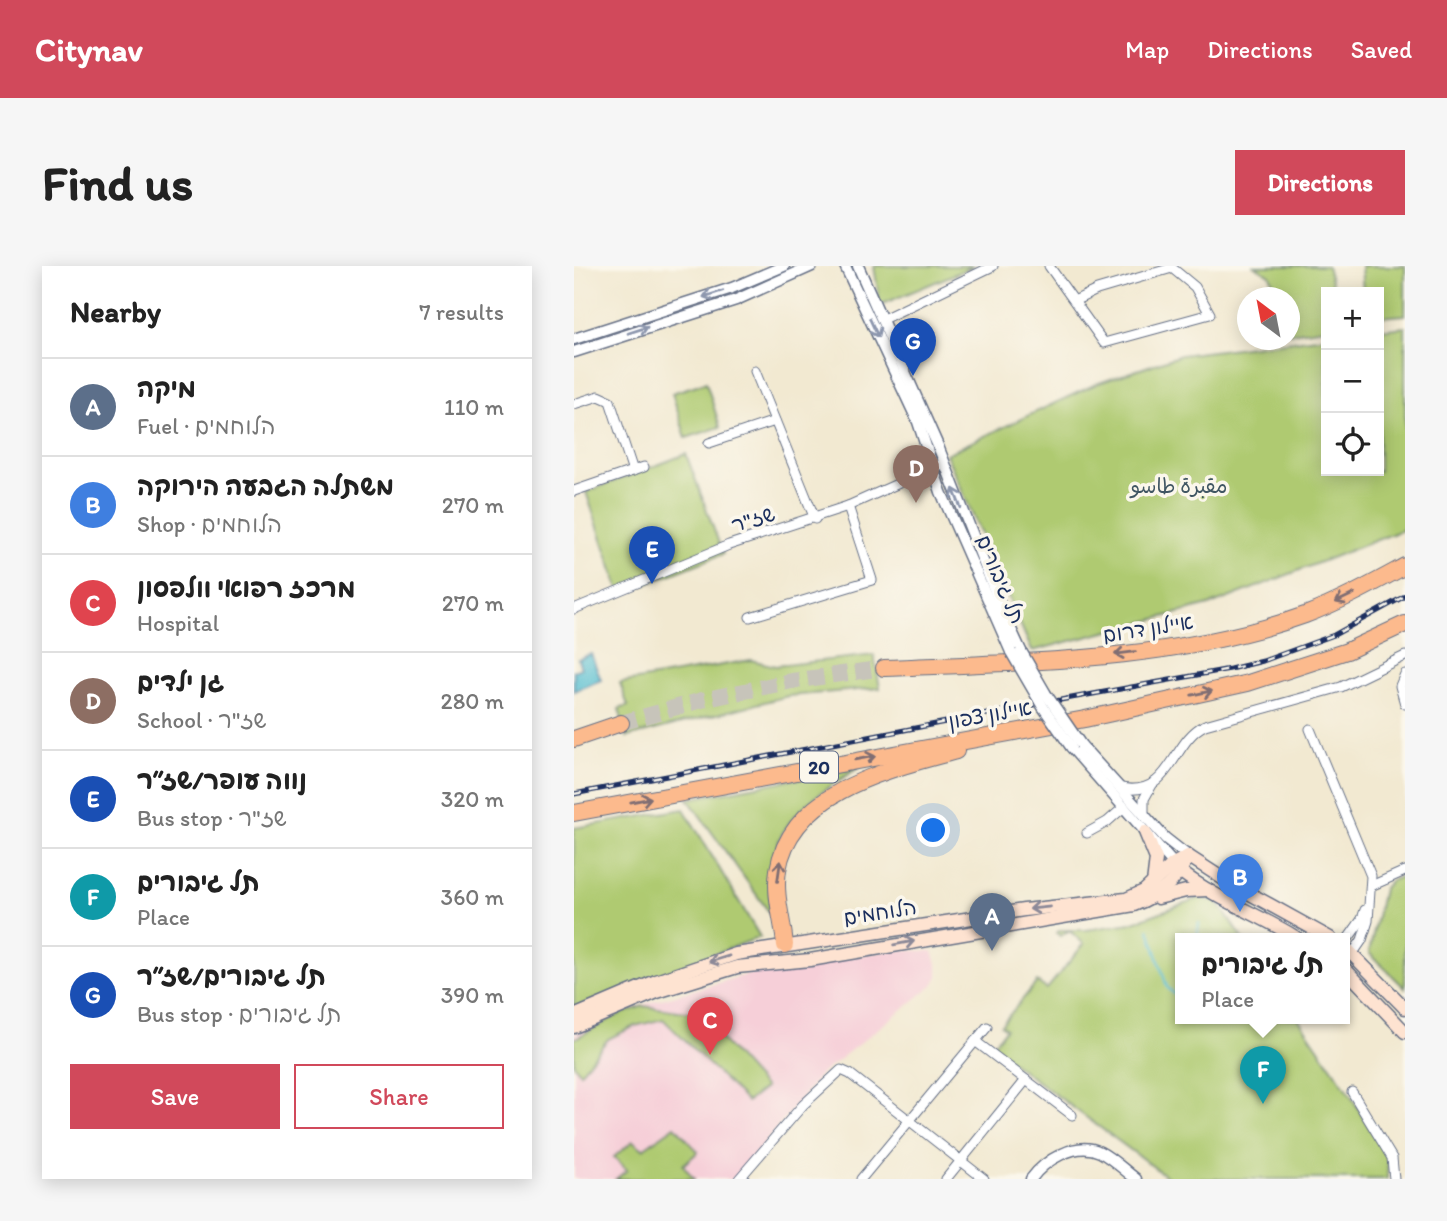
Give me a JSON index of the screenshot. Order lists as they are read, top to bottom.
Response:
{
  "streets": {
    "highway": ["איילון דרום", "איילון צפון", "20"],
    "main road": ["הלוחמים"],
    "street": ["שז\"ר", "תל גיבורים"]
  },
  "crossings": [
    ["שז\"ר", "תל גיבורים"],
    ["תל גיבורים", "הלוחמים"]
  ],
  "one_way": ["איילון דרום", "איילון צפון"],
  "parks": ["مقبرة طاسو"],
  "north": "top left",
  "page": {
    "header": "Citynav",
    "nav": ["Map", "Directions", "Saved"],
    "buttons": [
      "Directions",
      ["Save", "Share"]
    ],
    "title": "Find us",
    "heading": ["Nearby", "7 results"],
    "map_buttons": ["+", "−"],
    "pins": [
      "G",
      "D",
      "E",
      "B",
      "A",
      "C",
      "F"
    ],
    "list": [
      {
        "mark": "A",
        "name": "מיקה",
        "note": "Fuel · הלוחמים",
        "value": "110 m"
      },
      {
        "mark": "B",
        "name": "משתלה הגבעה הירוקה",
        "note": "Shop · הלוחמים",
        "value": "270 m"
      },
      {
        "mark": "C",
        "name": "מרכז רפואי וולפסון",
        "note": "Hospital",
        "value": "270 m"
      },
      {
        "mark": "D",
        "name": "גן ילדים",
        "note": "School · שז\"ר",
        "value": "280 m"
      },
      {
        "mark": "E",
        "name": "נווה עופר/שז״ר",
        "note": "Bus stop · שז\"ר",
        "value": "320 m"
      },
      {
        "mark": "F",
        "name": "תל גיבורים",
        "note": "Place",
        "value": "360 m"
      },
      {
        "mark": "G",
        "name": "תל גיבורים/שז״ר",
        "note": "Bus stop · תל גיבורים",
        "value": "390 m"
      }
    ],
    "popup": ["תל גיבורים", "Place"]
  }
}
